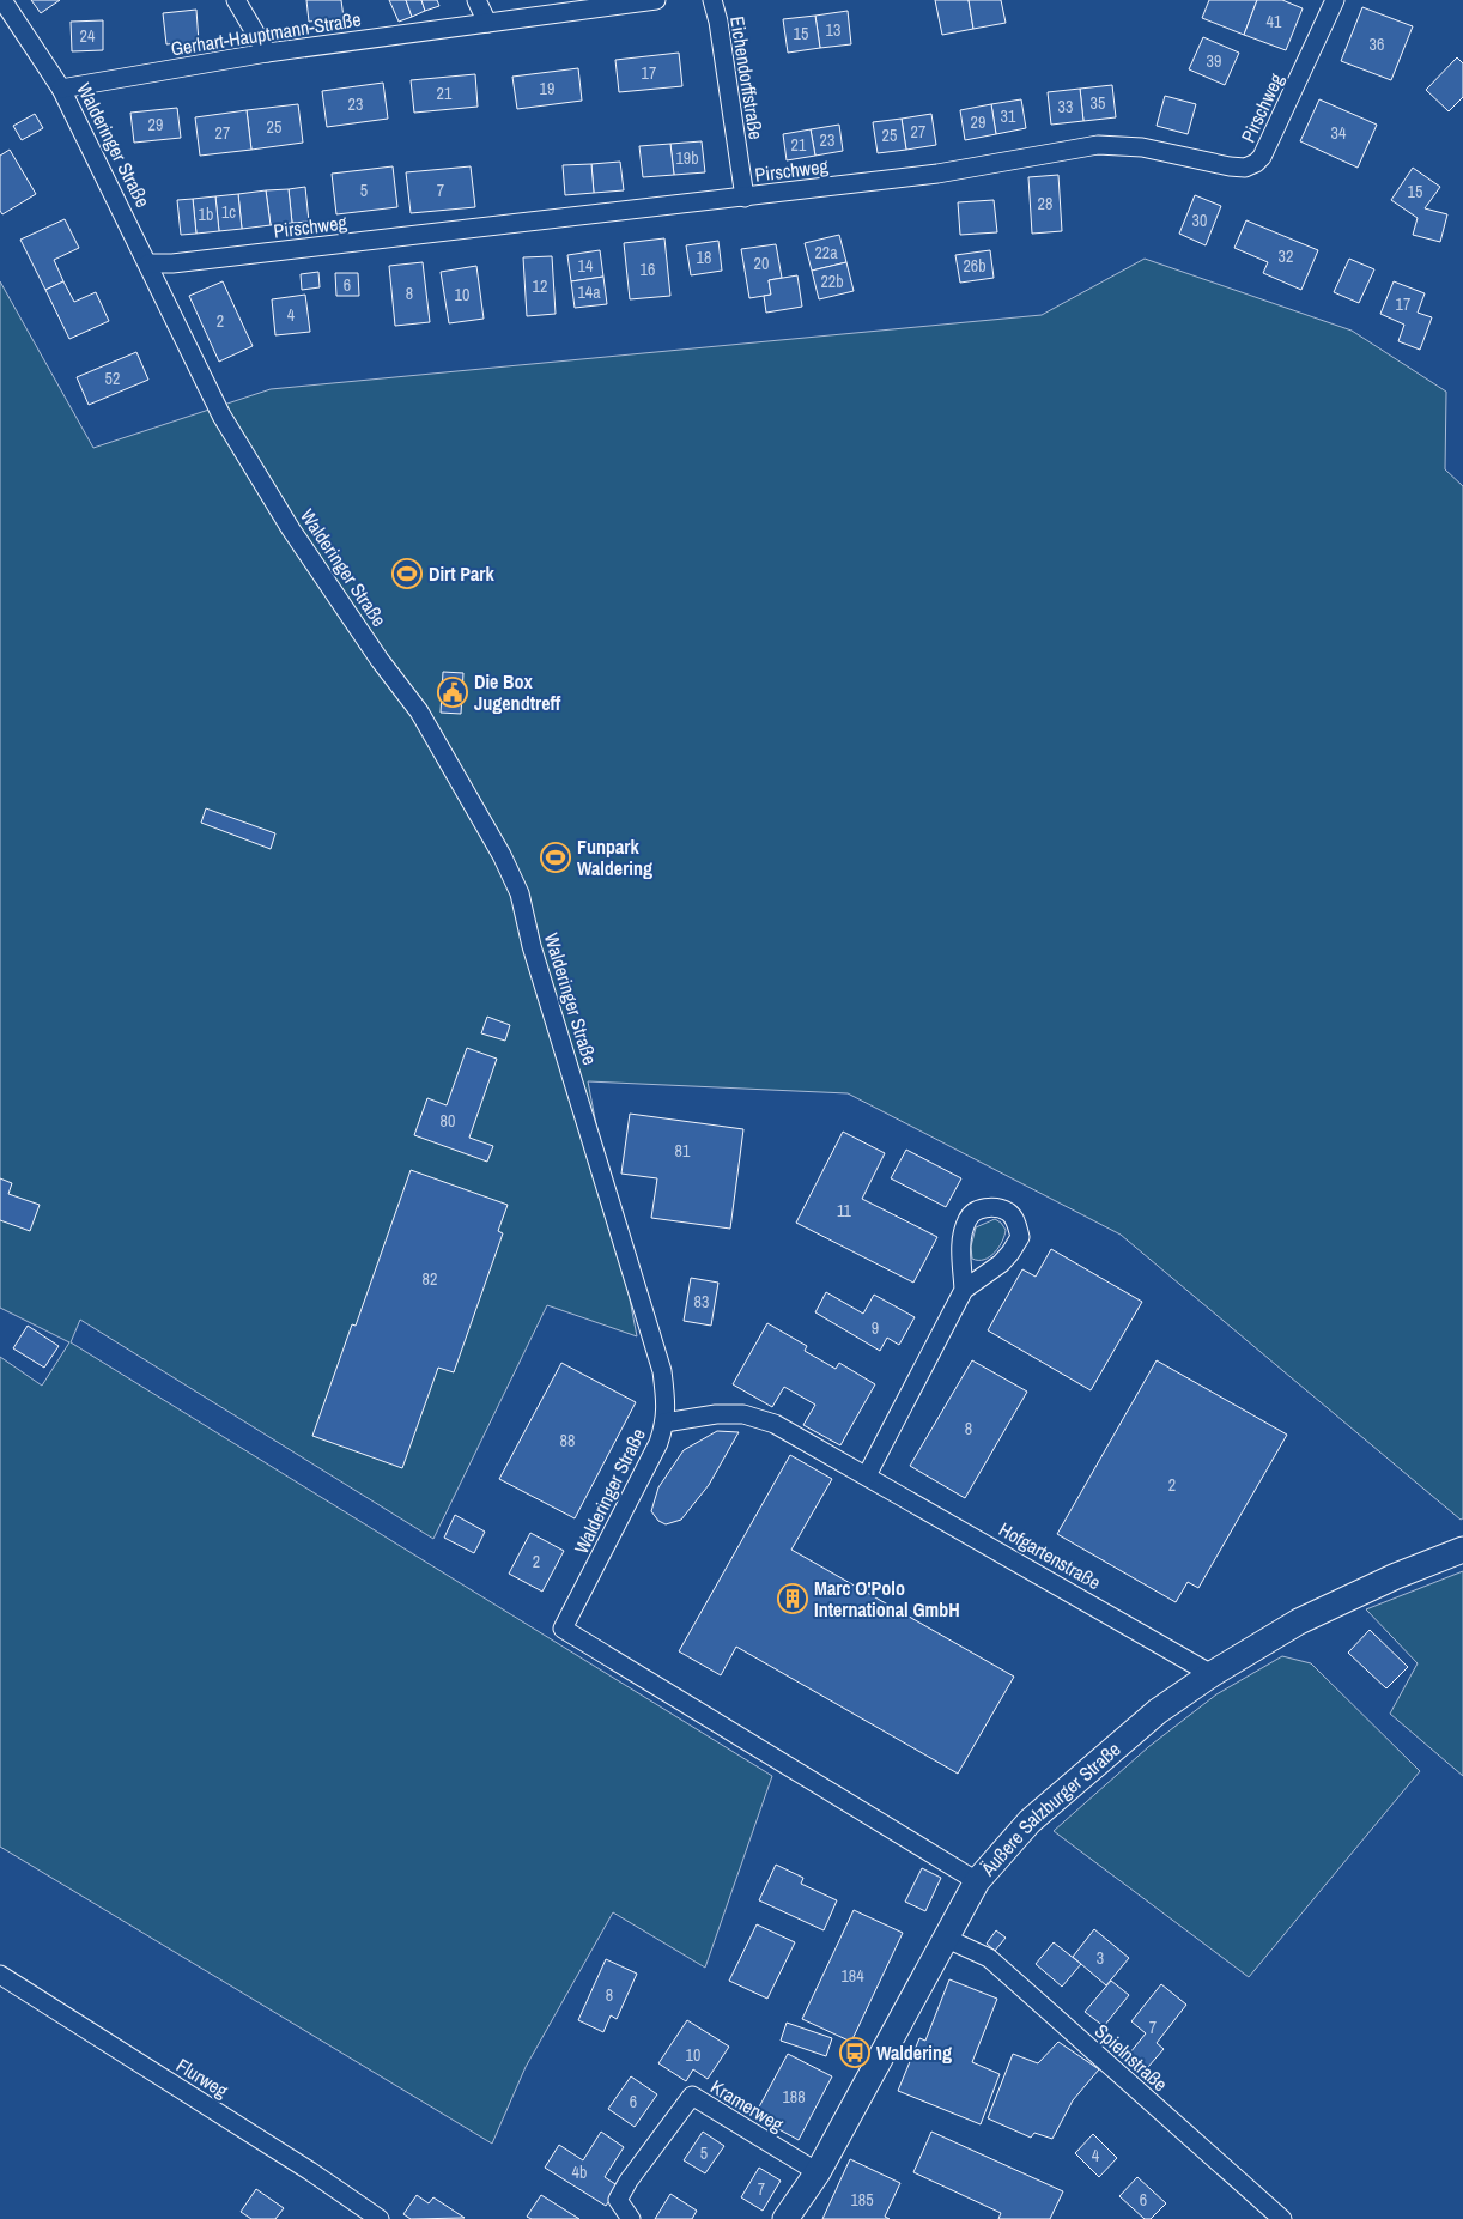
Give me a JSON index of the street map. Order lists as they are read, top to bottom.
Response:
{
  "streets": {
    "main road": ["Äußere Salzburger Straße"],
    "street": [
      "Gerhart-Hauptmann-Straße",
      "Eichendorffstraße",
      "Pirschweg",
      "Walderinger Straße",
      "Hofgartenstraße",
      "Spielnstraße",
      "Flurweg",
      "Kramerweg"
    ]
  },
  "crossings": [
    ["Gerhart-Hauptmann-Straße", "Walderinger Straße"],
    ["Eichendorffstraße", "Pirschweg"],
    ["Pirschweg", "Walderinger Straße"],
    ["Walderinger Straße", "Hofgartenstraße"],
    ["Walderinger Straße", "Äußere Salzburger Straße"],
    ["Hofgartenstraße", "Äußere Salzburger Straße"],
    ["Äußere Salzburger Straße", "Spielnstraße"],
    ["Äußere Salzburger Straße", "Kramerweg"]
  ],
  "places": {
    "sports": ["Dirt Park", "Funpark Waldering"],
    "public building": ["Die Box Jugendtreff"],
    "building": ["Marc O'Polo International GmbH"],
    "bus stop": ["Waldering"]
  },
  "house_numbers": [
    "41",
    "13",
    "15",
    "24",
    "36",
    "39",
    "17",
    "19",
    "21",
    "35",
    "23",
    "33",
    "31",
    "29",
    "29",
    "25",
    "27",
    "27",
    "34",
    "25",
    "23",
    "21",
    "19b",
    "5",
    "7",
    "15",
    "28",
    "1c",
    "1b",
    "30",
    "22a",
    "32",
    "18",
    "20",
    "14",
    "26b",
    "16",
    "22b",
    "6",
    "12",
    "14a",
    "8",
    "10",
    "17",
    "4",
    "2",
    "52",
    "80",
    "81",
    "11",
    "82",
    "83",
    "9",
    "8",
    "88",
    "2",
    "2",
    "3",
    "184",
    "8",
    "7",
    "10",
    "188",
    "6",
    "5",
    "4",
    "4b",
    "7",
    "185",
    "6"
  ]
}
